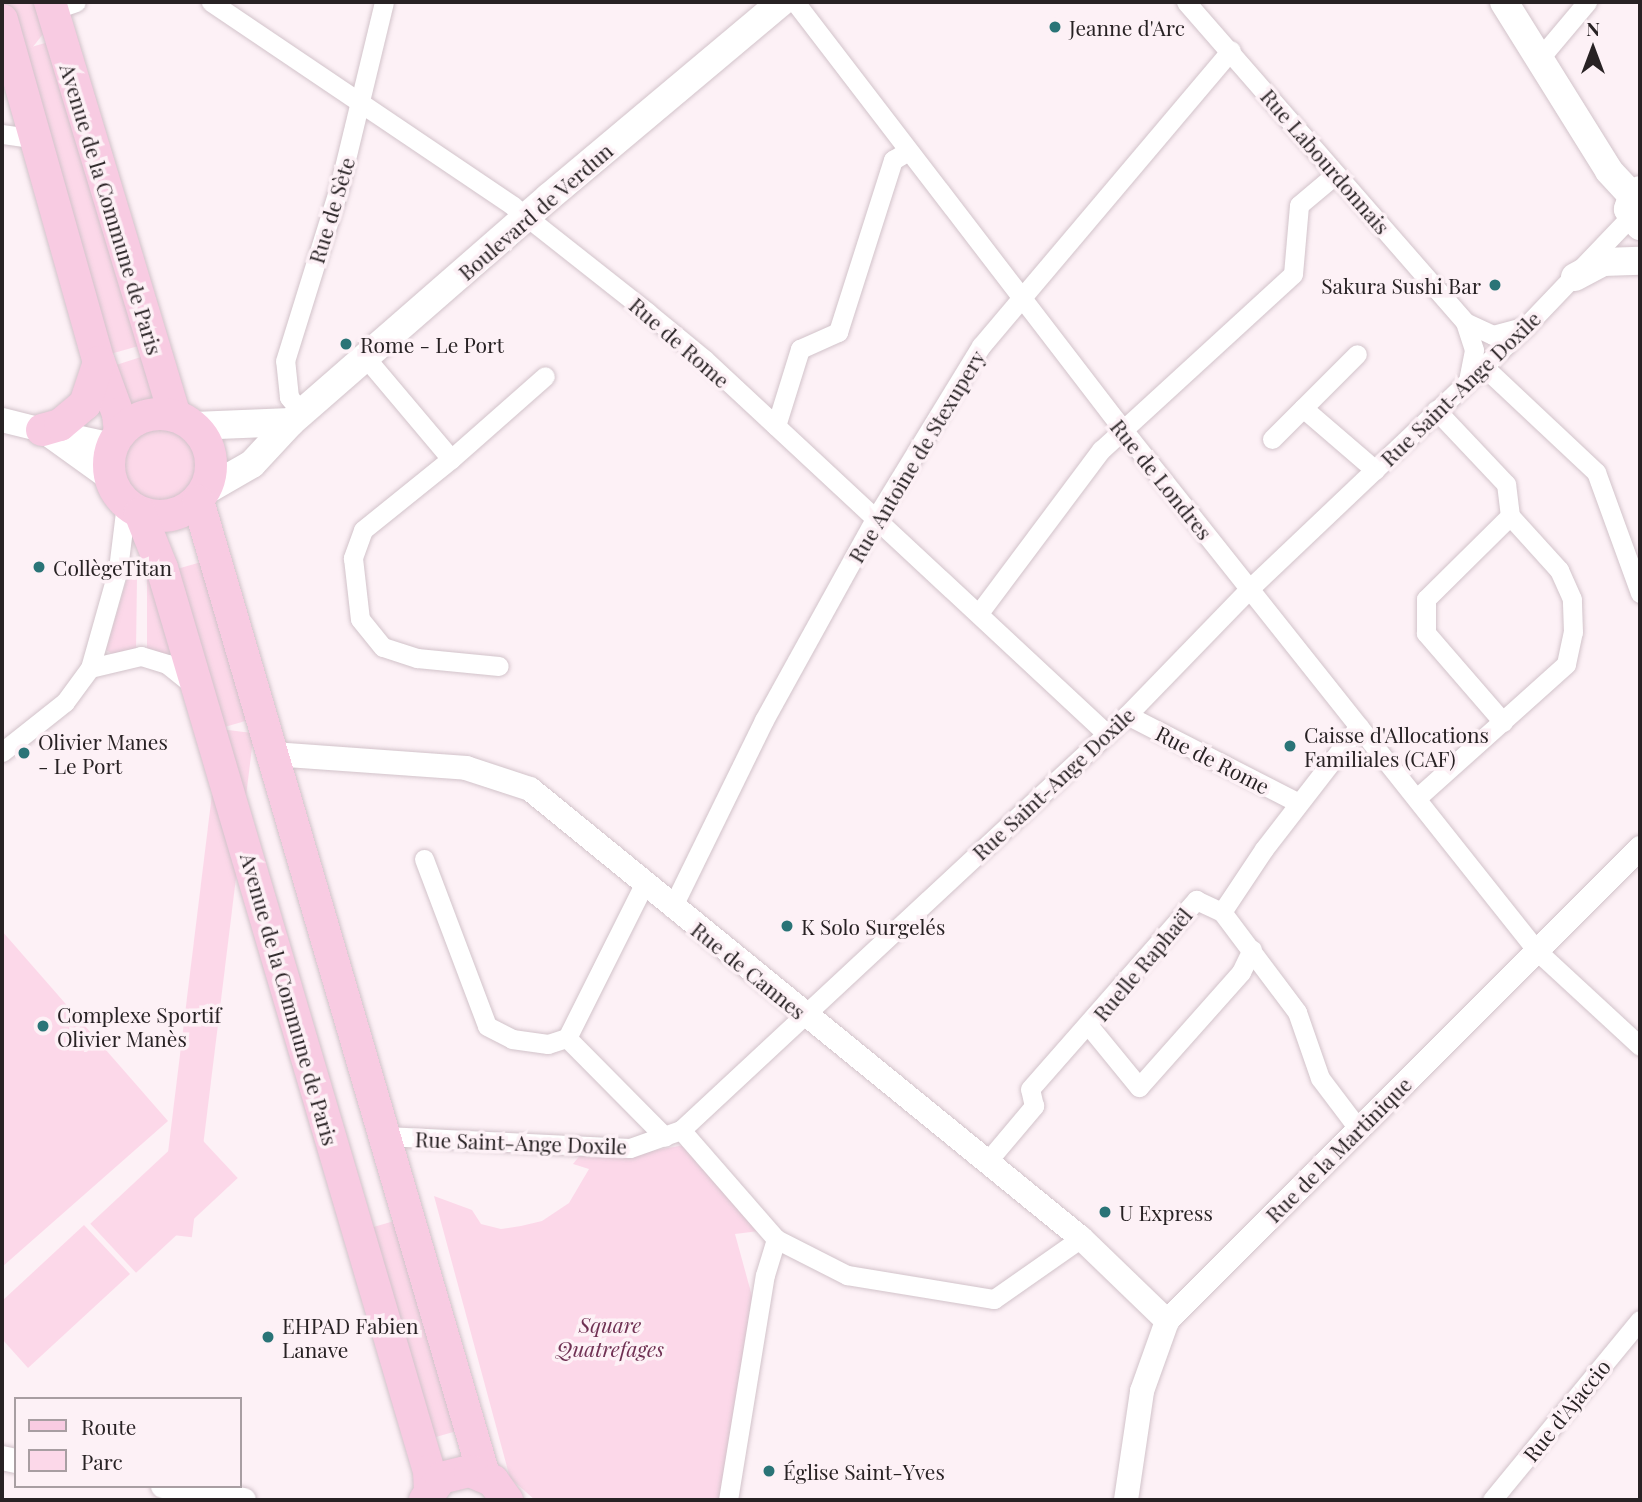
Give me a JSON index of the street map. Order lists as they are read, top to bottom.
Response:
{
  "streets": {
    "main road": ["Avenue de la Commune de Paris", "Boulevard de Verdun"],
    "street": [
      "Rue Labourdonnais",
      "Rue de Sète",
      "Rue de Rome",
      "Rue Saint-Ange Doxile",
      "Rue Antoine de Stexupery",
      "Rue de Londres",
      "Ruelle Raphaël",
      "Rue de Cannes",
      "Rue de la Martinique",
      "Rue d'Ajaccio"
    ]
  },
  "crossings": [
    ["Rue Labourdonnais", "Rue Antoine de Stexupery"],
    ["Avenue de la Commune de Paris", "Boulevard de Verdun"],
    ["Rue de Sète", "Boulevard de Verdun"],
    ["Rue de Sète", "Rue de Rome"],
    ["Boulevard de Verdun", "Rue de Rome"],
    ["Rue de Rome", "Rue Saint-Ange Doxile"],
    ["Rue de Rome", "Rue Antoine de Stexupery"],
    ["Rue de Rome", "Ruelle Raphaël"],
    ["Rue Saint-Ange Doxile", "Rue de Londres"],
    ["Rue Saint-Ange Doxile", "Rue de Cannes"],
    ["Rue Antoine de Stexupery", "Rue de Londres"],
    ["Rue Antoine de Stexupery", "Rue de Cannes"],
    ["Rue de Londres", "Ruelle Raphaël"],
    ["Rue de Londres", "Rue de la Martinique"],
    ["Ruelle Raphaël", "Rue de Cannes"],
    ["Rue de Cannes", "Rue de la Martinique"]
  ],
  "parks": ["Square Quatrefages"],
  "places": [
    "Jeanne d'Arc",
    "Sakura Sushi Bar",
    "Rome - Le Port",
    "CollègeTitan",
    "Caisse d'Allocations Familiales (CAF)",
    "Olivier Manes - Le Port",
    "K Solo Surgelés",
    "Complexe Sportif Olivier Manès",
    "U Express",
    "EHPAD Fabien Lanave",
    "Église Saint-Yves"
  ],
  "legend": ["Route", "Parc"],
  "north": "top"
}
